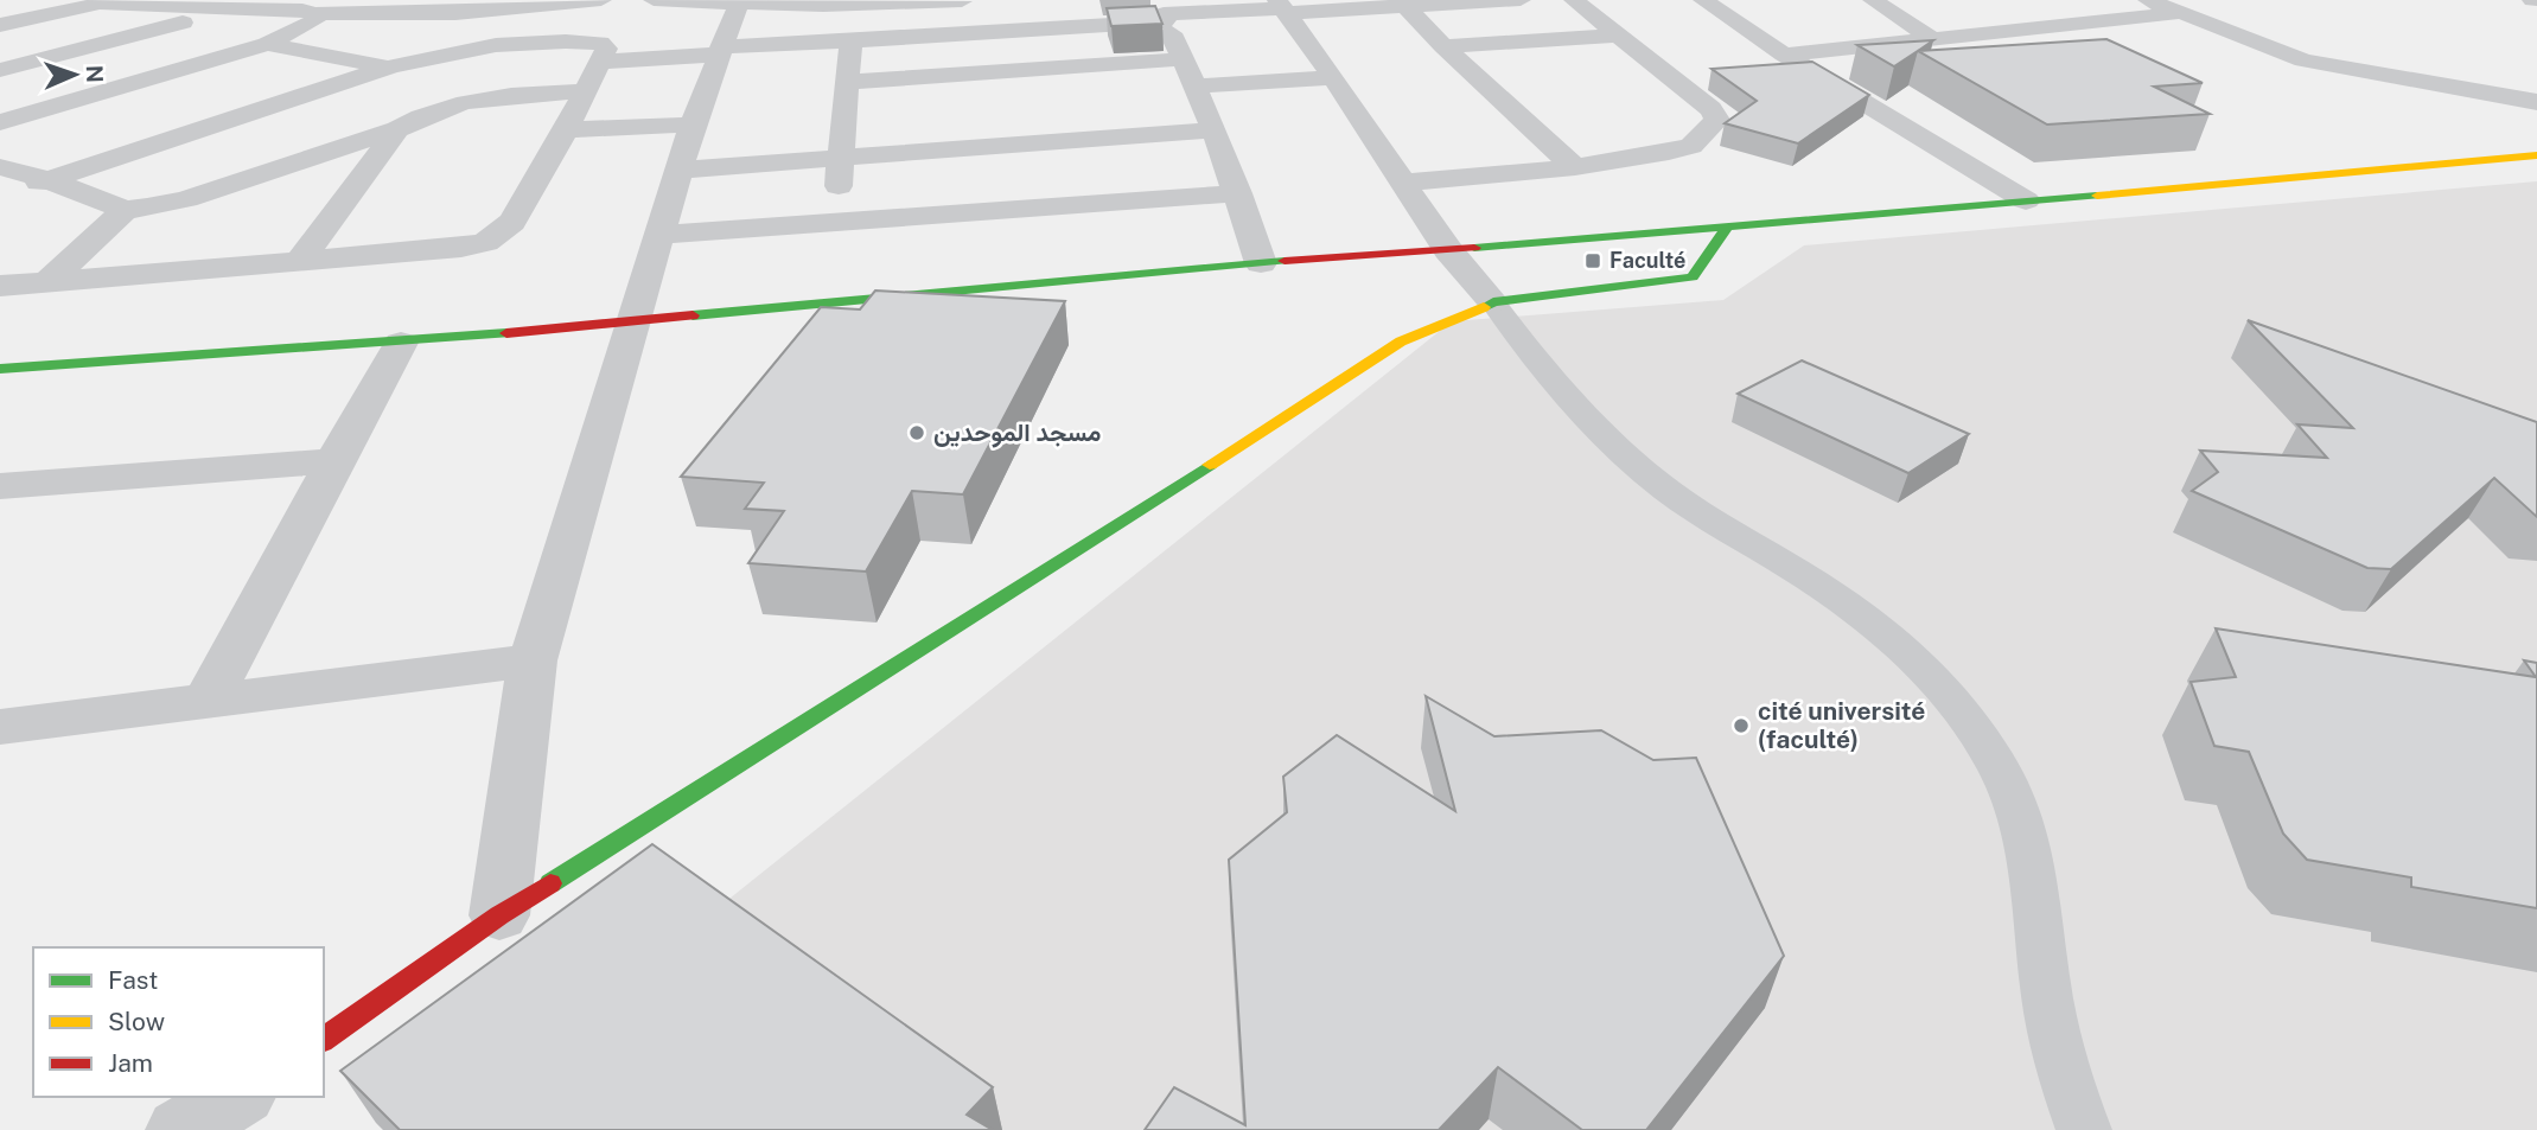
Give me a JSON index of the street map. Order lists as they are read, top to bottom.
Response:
{
  "places": {
    "transit": ["Faculté"],
    "other": ["مسجد الموحدين", "cité université (faculté)"]
  },
  "legend": ["Fast", "Slow", "Jam"],
  "north": "right"
}
